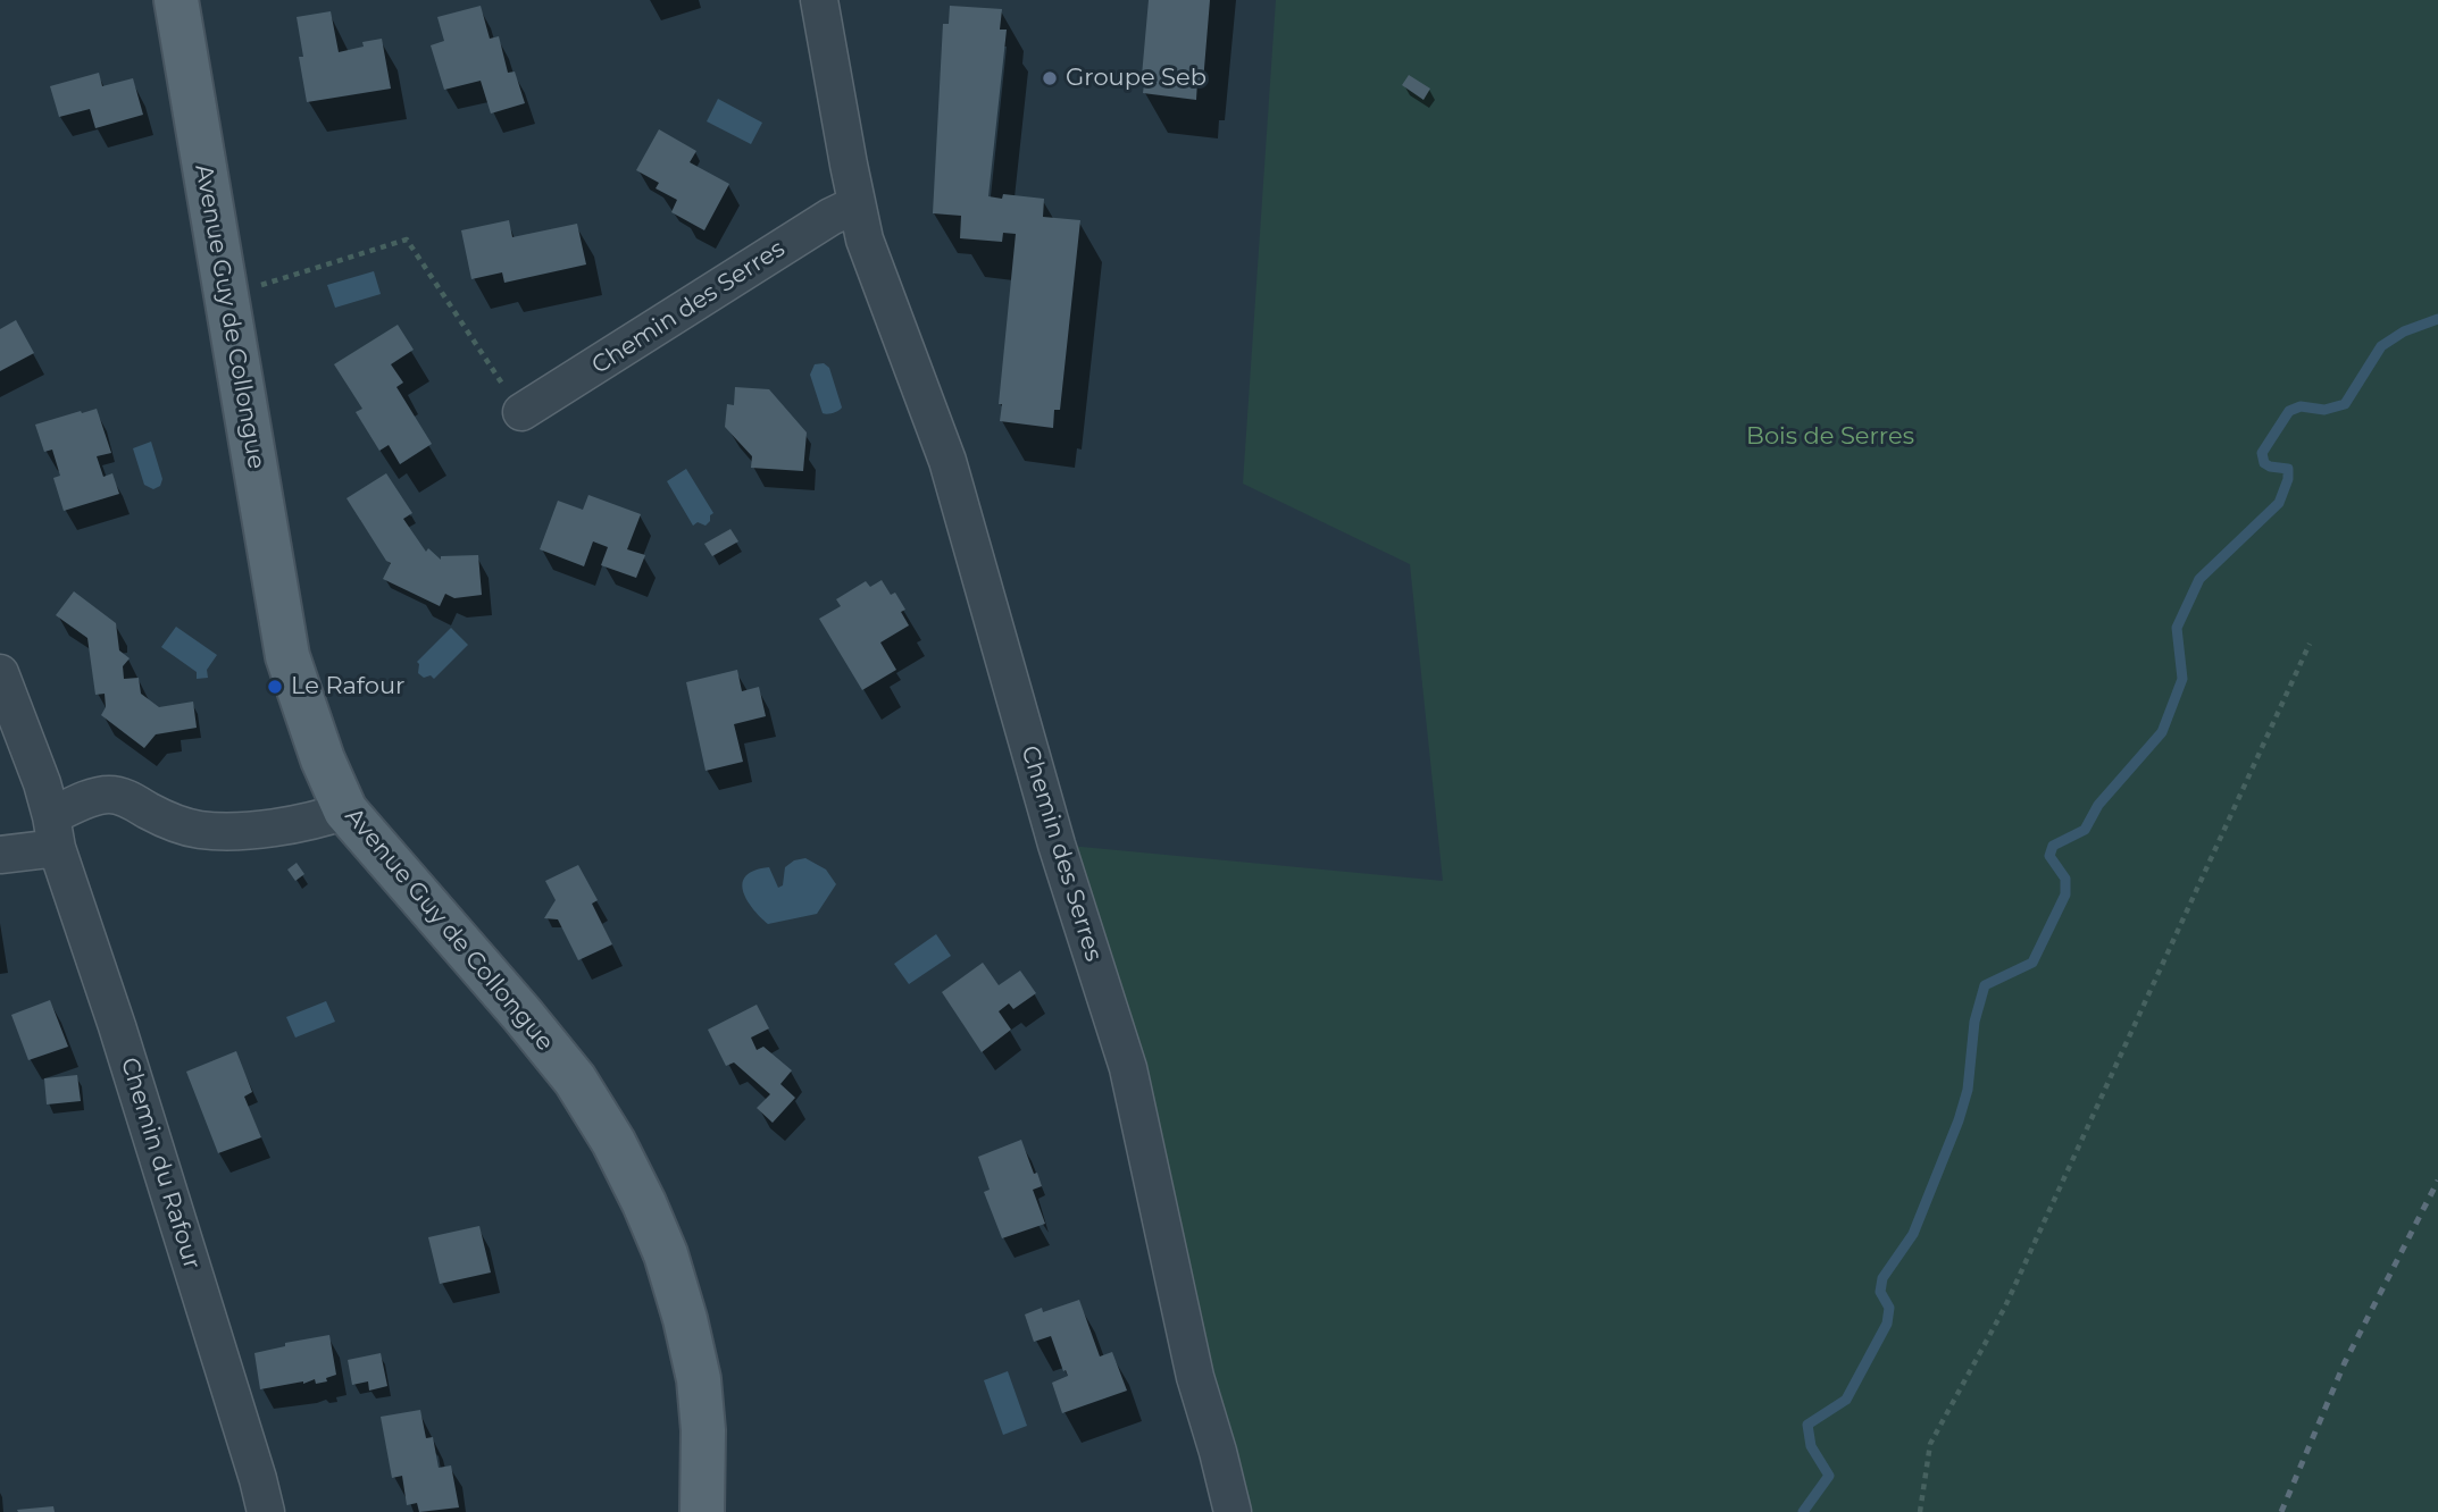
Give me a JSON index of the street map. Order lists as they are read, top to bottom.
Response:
{
  "streets": {
    "main road": ["Avenue Guy de Collongue"],
    "street": ["Chemin des Serres", "Chemin du Rafour"]
  },
  "parks": ["Bois de Serres"],
  "places": ["Groupe Seb", "Le Rafour"]
}
